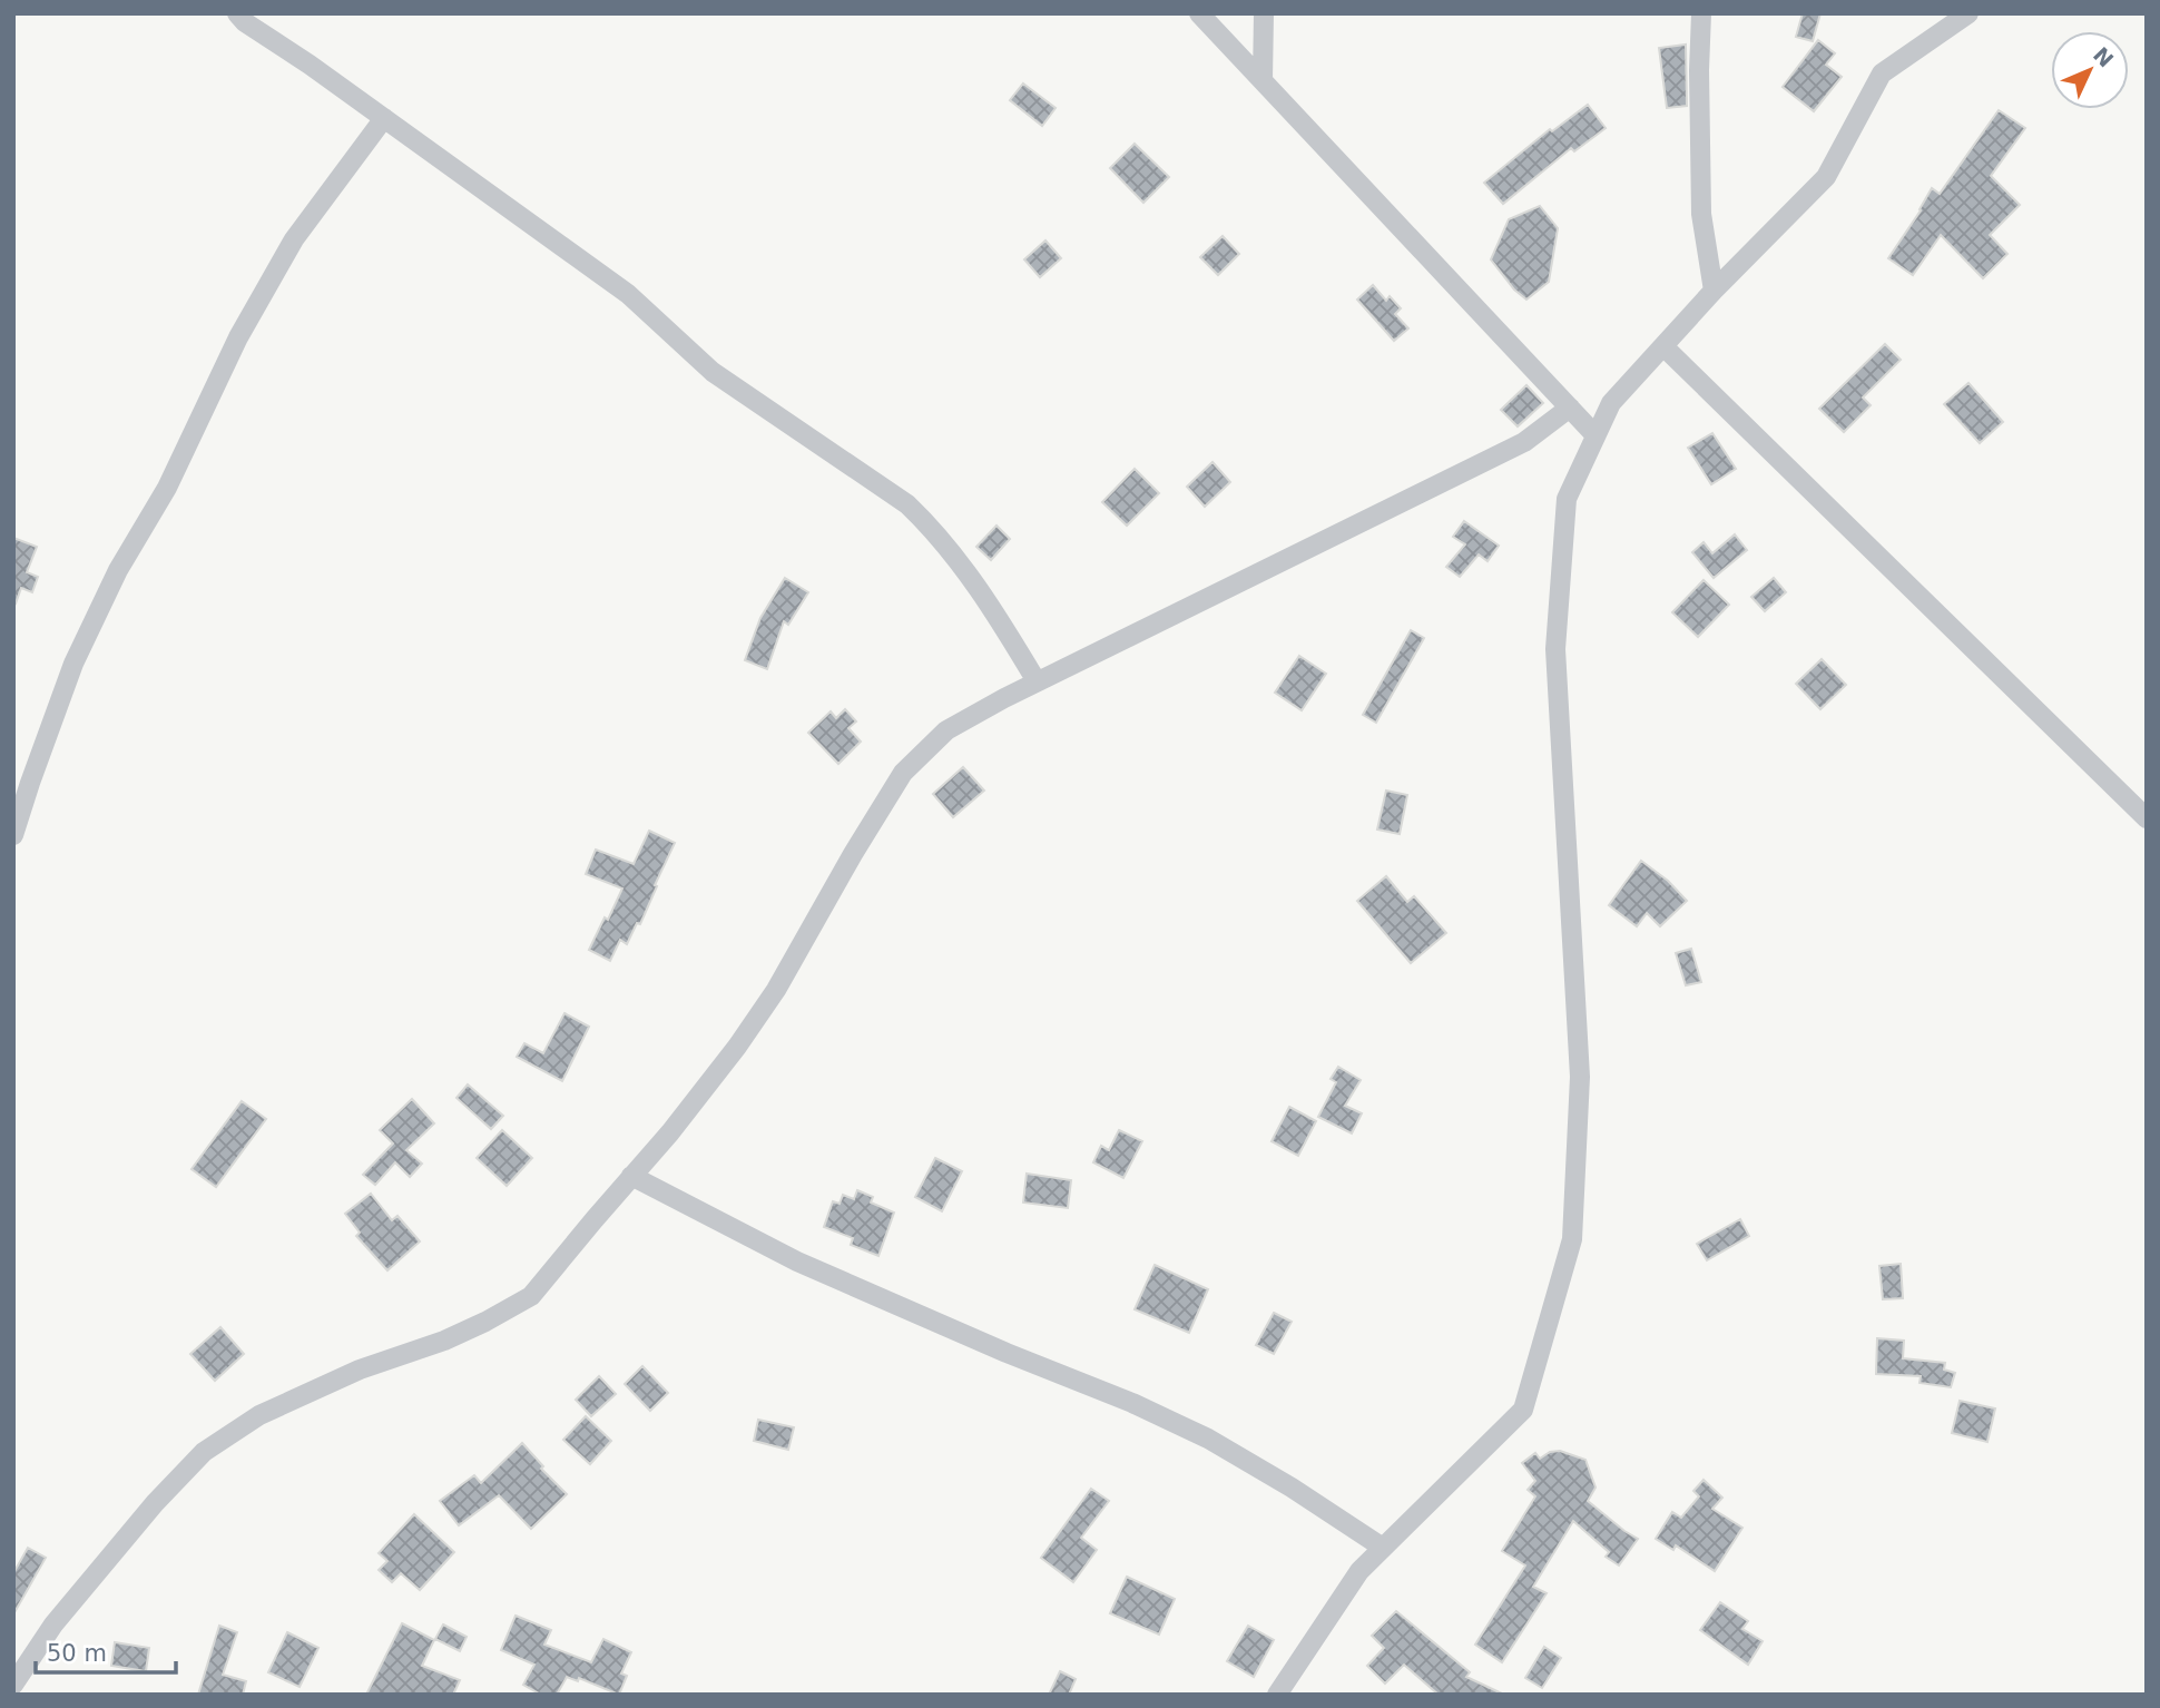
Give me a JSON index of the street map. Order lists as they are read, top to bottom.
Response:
{
  "scale_bar": "50 m",
  "north": "top right"
}
